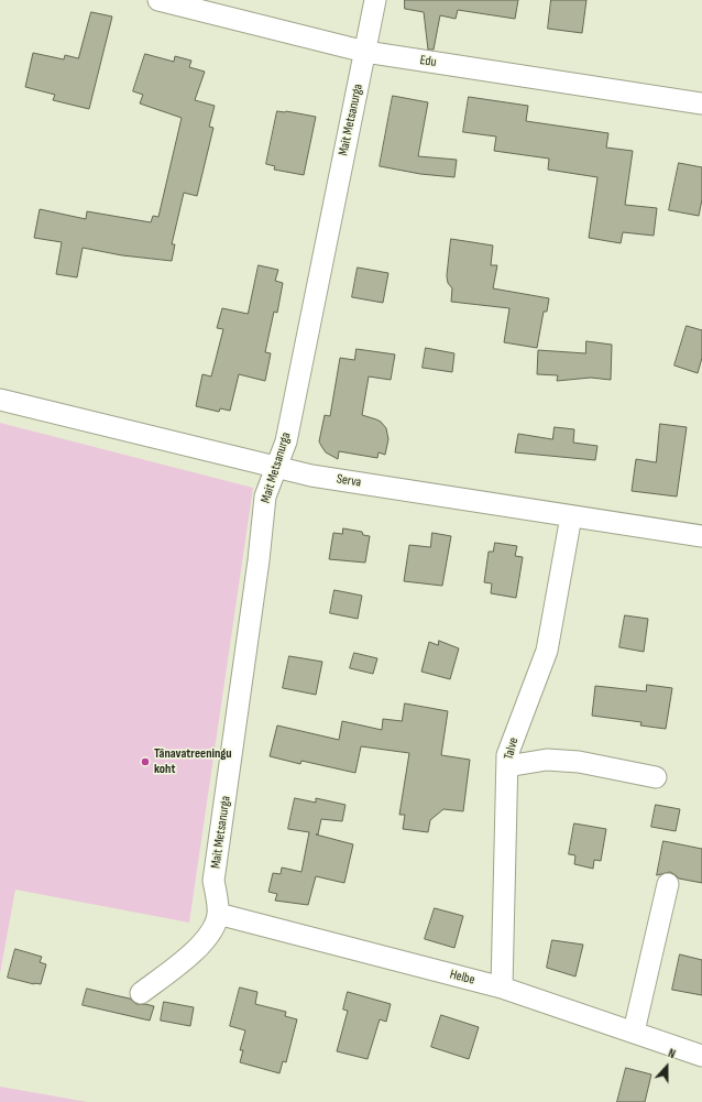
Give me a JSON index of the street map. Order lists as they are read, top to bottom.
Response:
{
  "streets": {
    "street": [
      "Edu",
      "Mait Metsanurga",
      "Serva",
      "Talve",
      "Helbe"
    ]
  },
  "crossings": [
    ["Edu", "Mait Metsanurga"],
    ["Mait Metsanurga", "Serva"],
    ["Mait Metsanurga", "Helbe"],
    ["Serva", "Talve"],
    ["Talve", "Helbe"]
  ],
  "places": ["Tänavatreeningu koht"],
  "north": "top"
}
